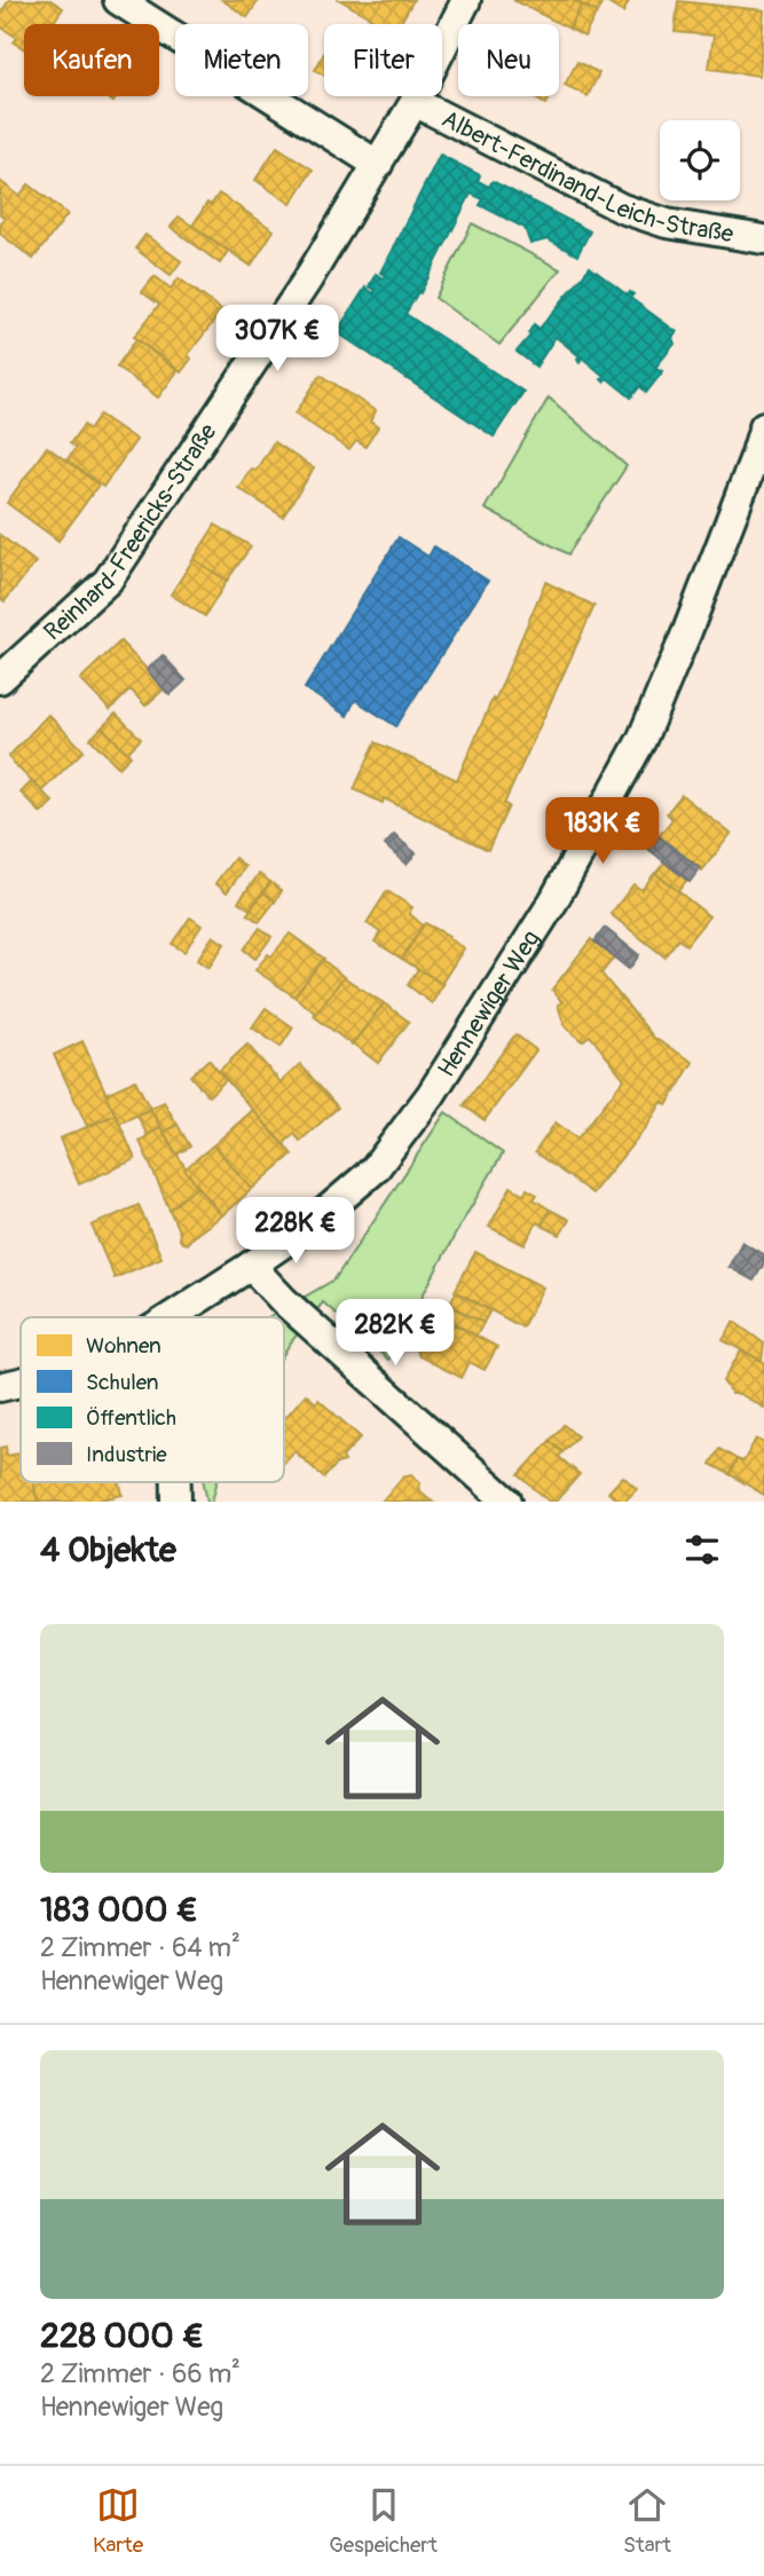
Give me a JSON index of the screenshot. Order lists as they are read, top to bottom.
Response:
{
  "streets": {
    "street": ["Albert-Ferdinand-Leich-Straße", "Reinhard-Freericks-Straße", "Hennewiger Weg"]
  },
  "crossings": [
    ["Albert-Ferdinand-Leich-Straße", "Reinhard-Freericks-Straße"]
  ],
  "legend": [
    "Wohnen",
    "Schulen",
    "Öffentlich",
    "Industrie"
  ],
  "page": {
    "chip": [
      "Kaufen",
      "Mieten",
      "Filter",
      "Neu"
    ],
    "price": [
      "307K €",
      "183K €",
      "228K €",
      "282K €"
    ],
    "heading": "4 Objekte",
    "list": [
      {
        "name": "183 000 €",
        "note": "2 Zimmer · 64 m² · Hennewiger Weg"
      },
      {
        "name": "228 000 €",
        "note": "2 Zimmer · 66 m² · Hennewiger Weg"
      }
    ],
    "tabs": ["Karte", "Gespeichert", "Start"]
  }
}
